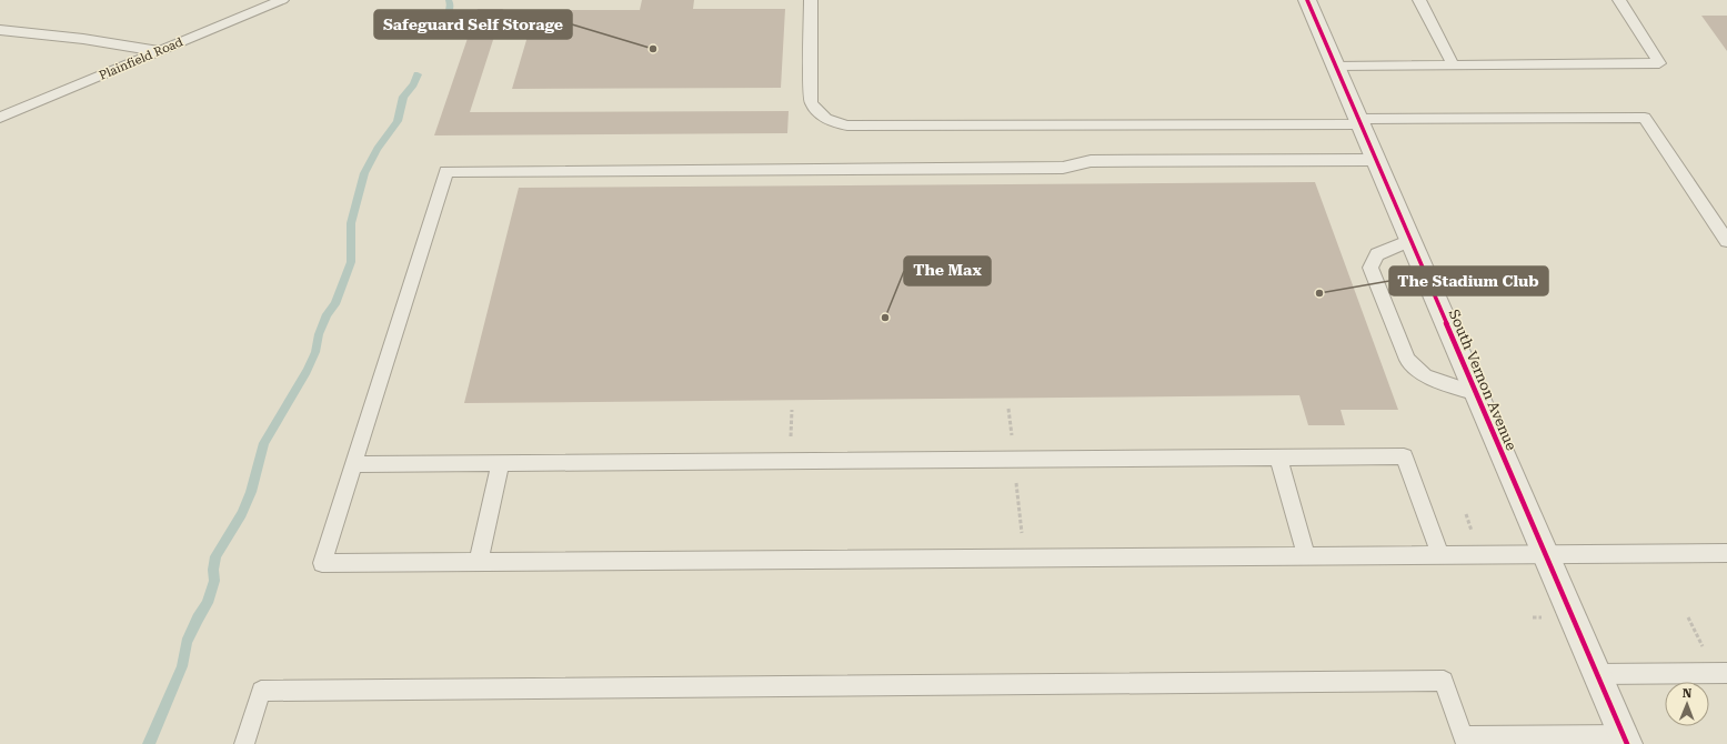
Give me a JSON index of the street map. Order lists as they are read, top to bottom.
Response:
{
  "streets": {
    "street": ["South Vernon Avenue"],
    "lane": ["Plainfield Road"]
  },
  "places": ["Safeguard Self Storage", "The Stadium Club", "The Max"],
  "north": "top"
}
